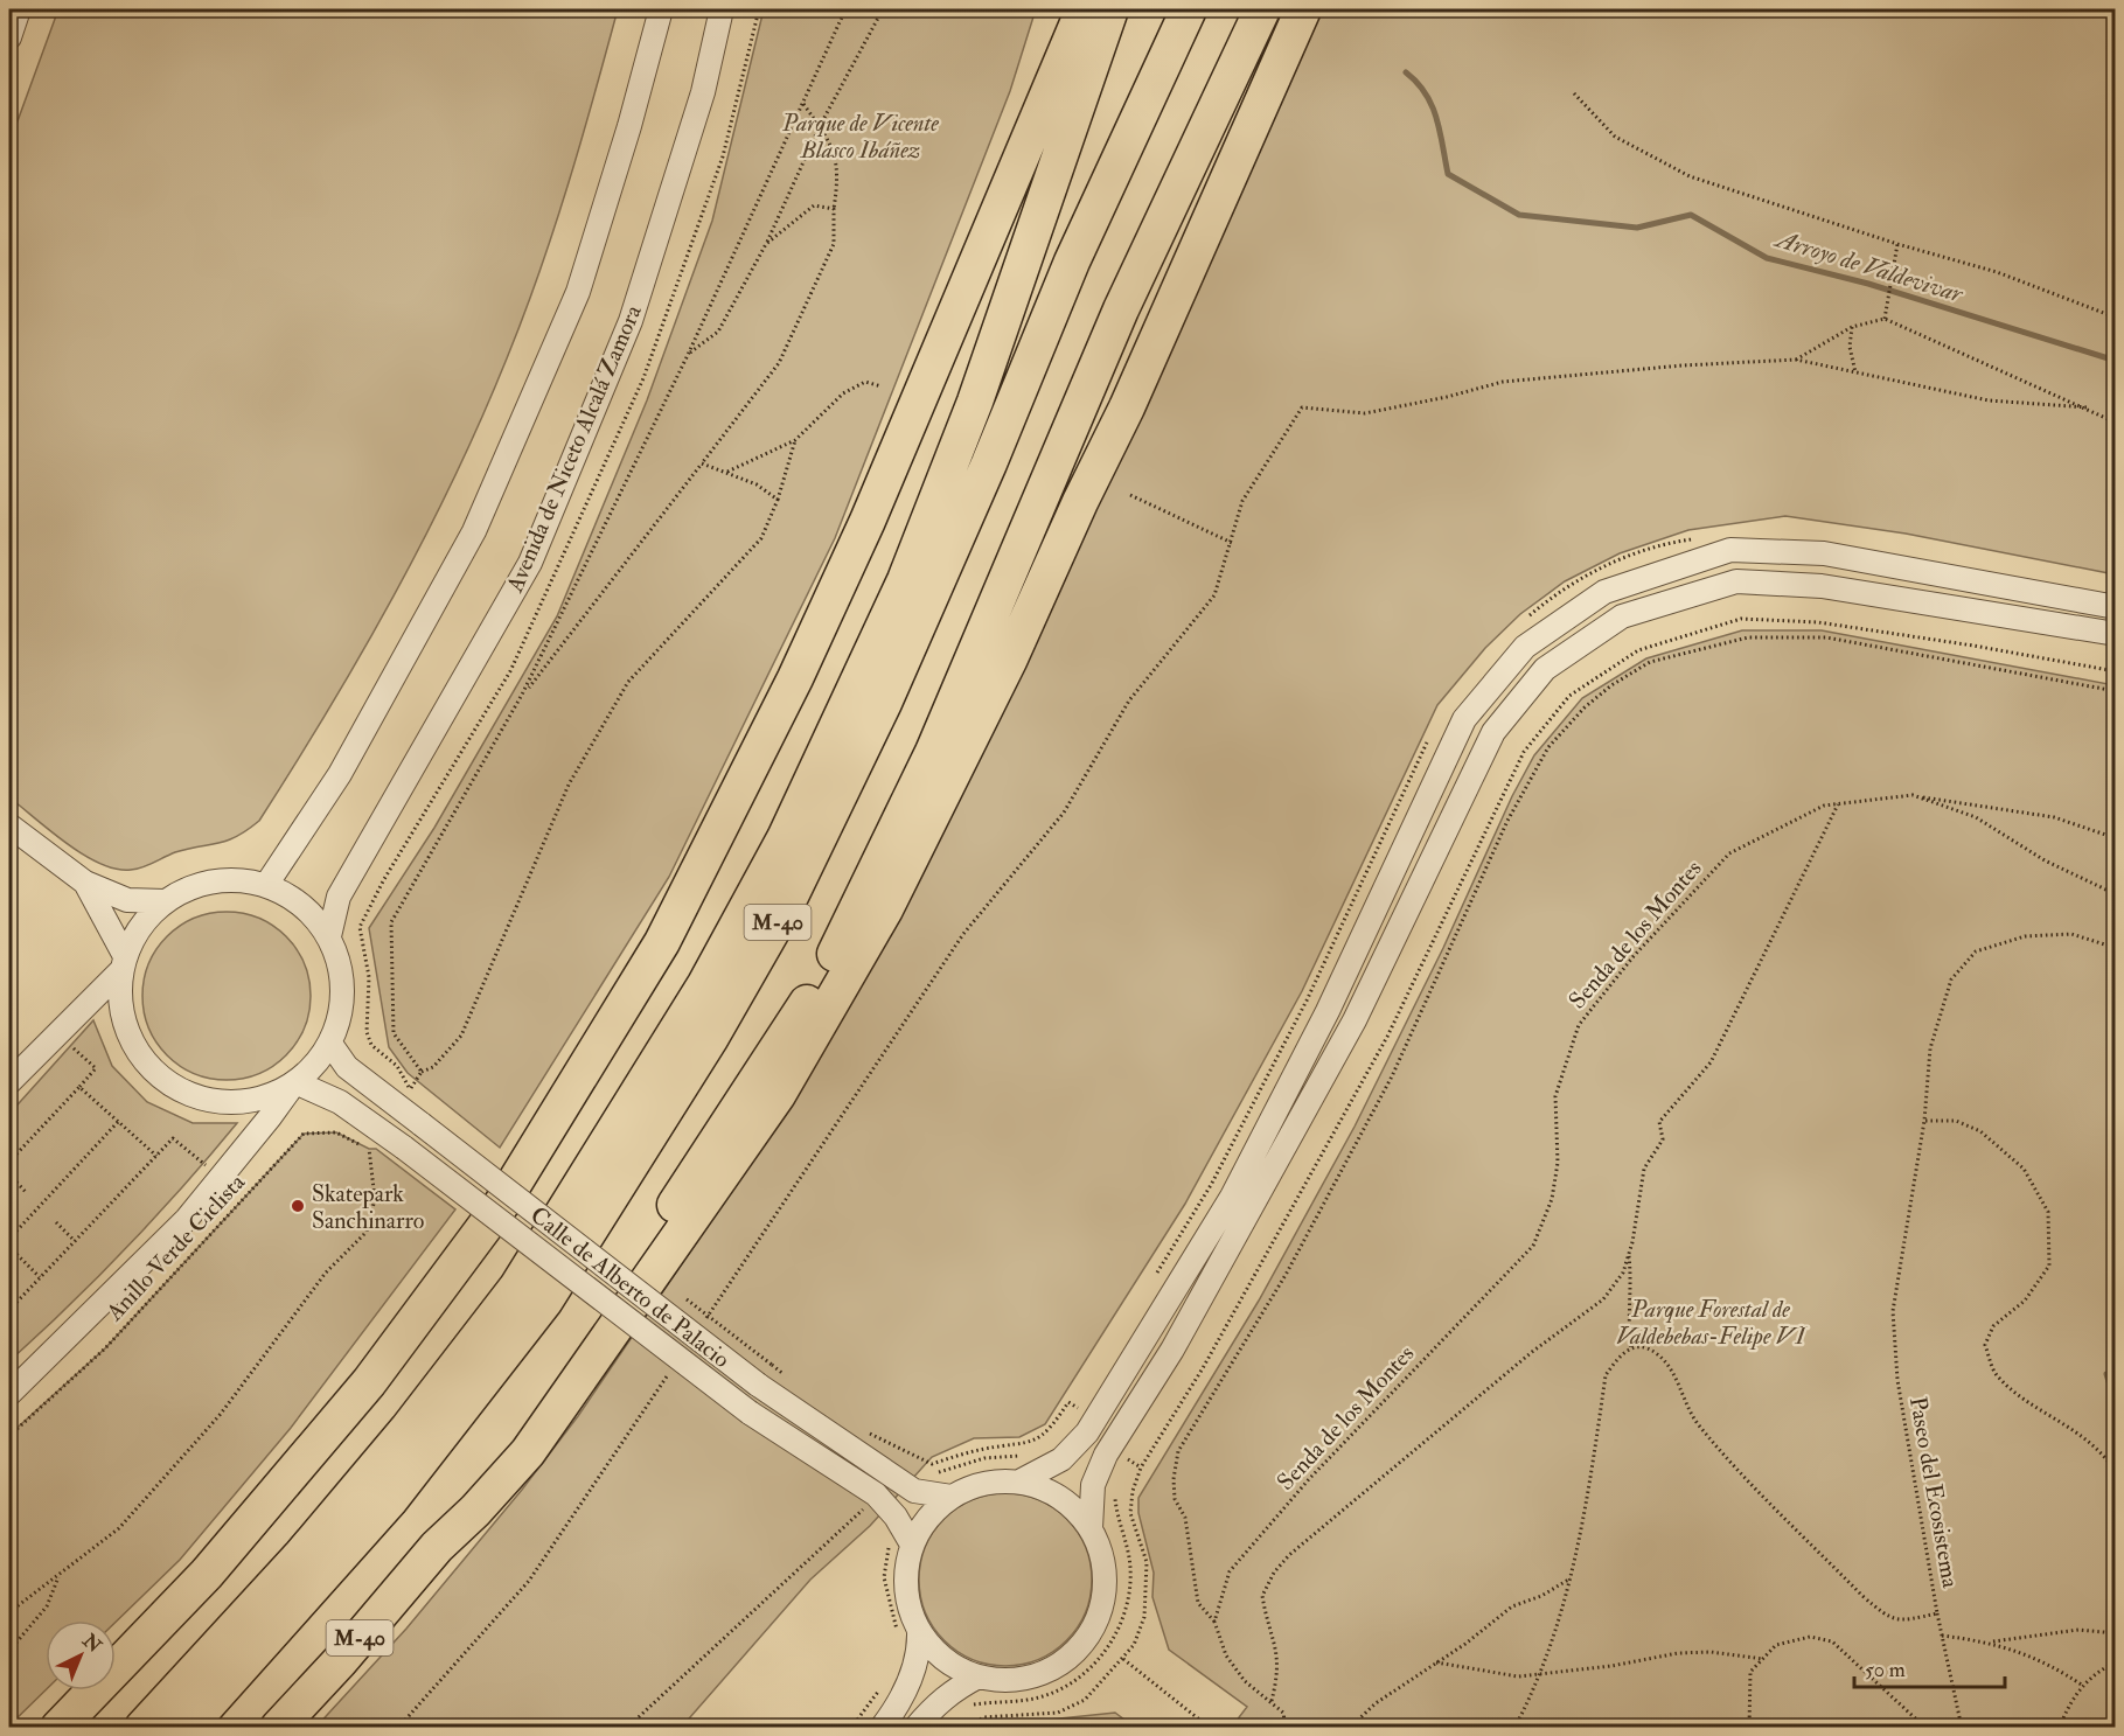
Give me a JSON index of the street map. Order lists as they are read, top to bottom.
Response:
{
  "streets": {
    "highway": ["M-40"],
    "street": ["Avenida de Niceto Alcalá Zamora", "Calle de Alberto de Palacio"],
    "path": ["Senda de los Montes", "Anillo Verde Ciclista", "Paseo del Ecosistema"]
  },
  "crossings": [
    ["Avenida de Niceto Alcalá Zamora", "Calle de Alberto de Palacio"],
    ["Anillo Verde Ciclista", "Calle de Alberto de Palacio"]
  ],
  "water": ["Arroyo de Valdevivar"],
  "parks": ["Parque de Vicente Blasco Ibáñez", "Parque Forestal de Valdebebas-Felipe VI"],
  "places": ["Skatepark Sanchinarro"],
  "scale_bar": "50 m",
  "north": "top right"
}
